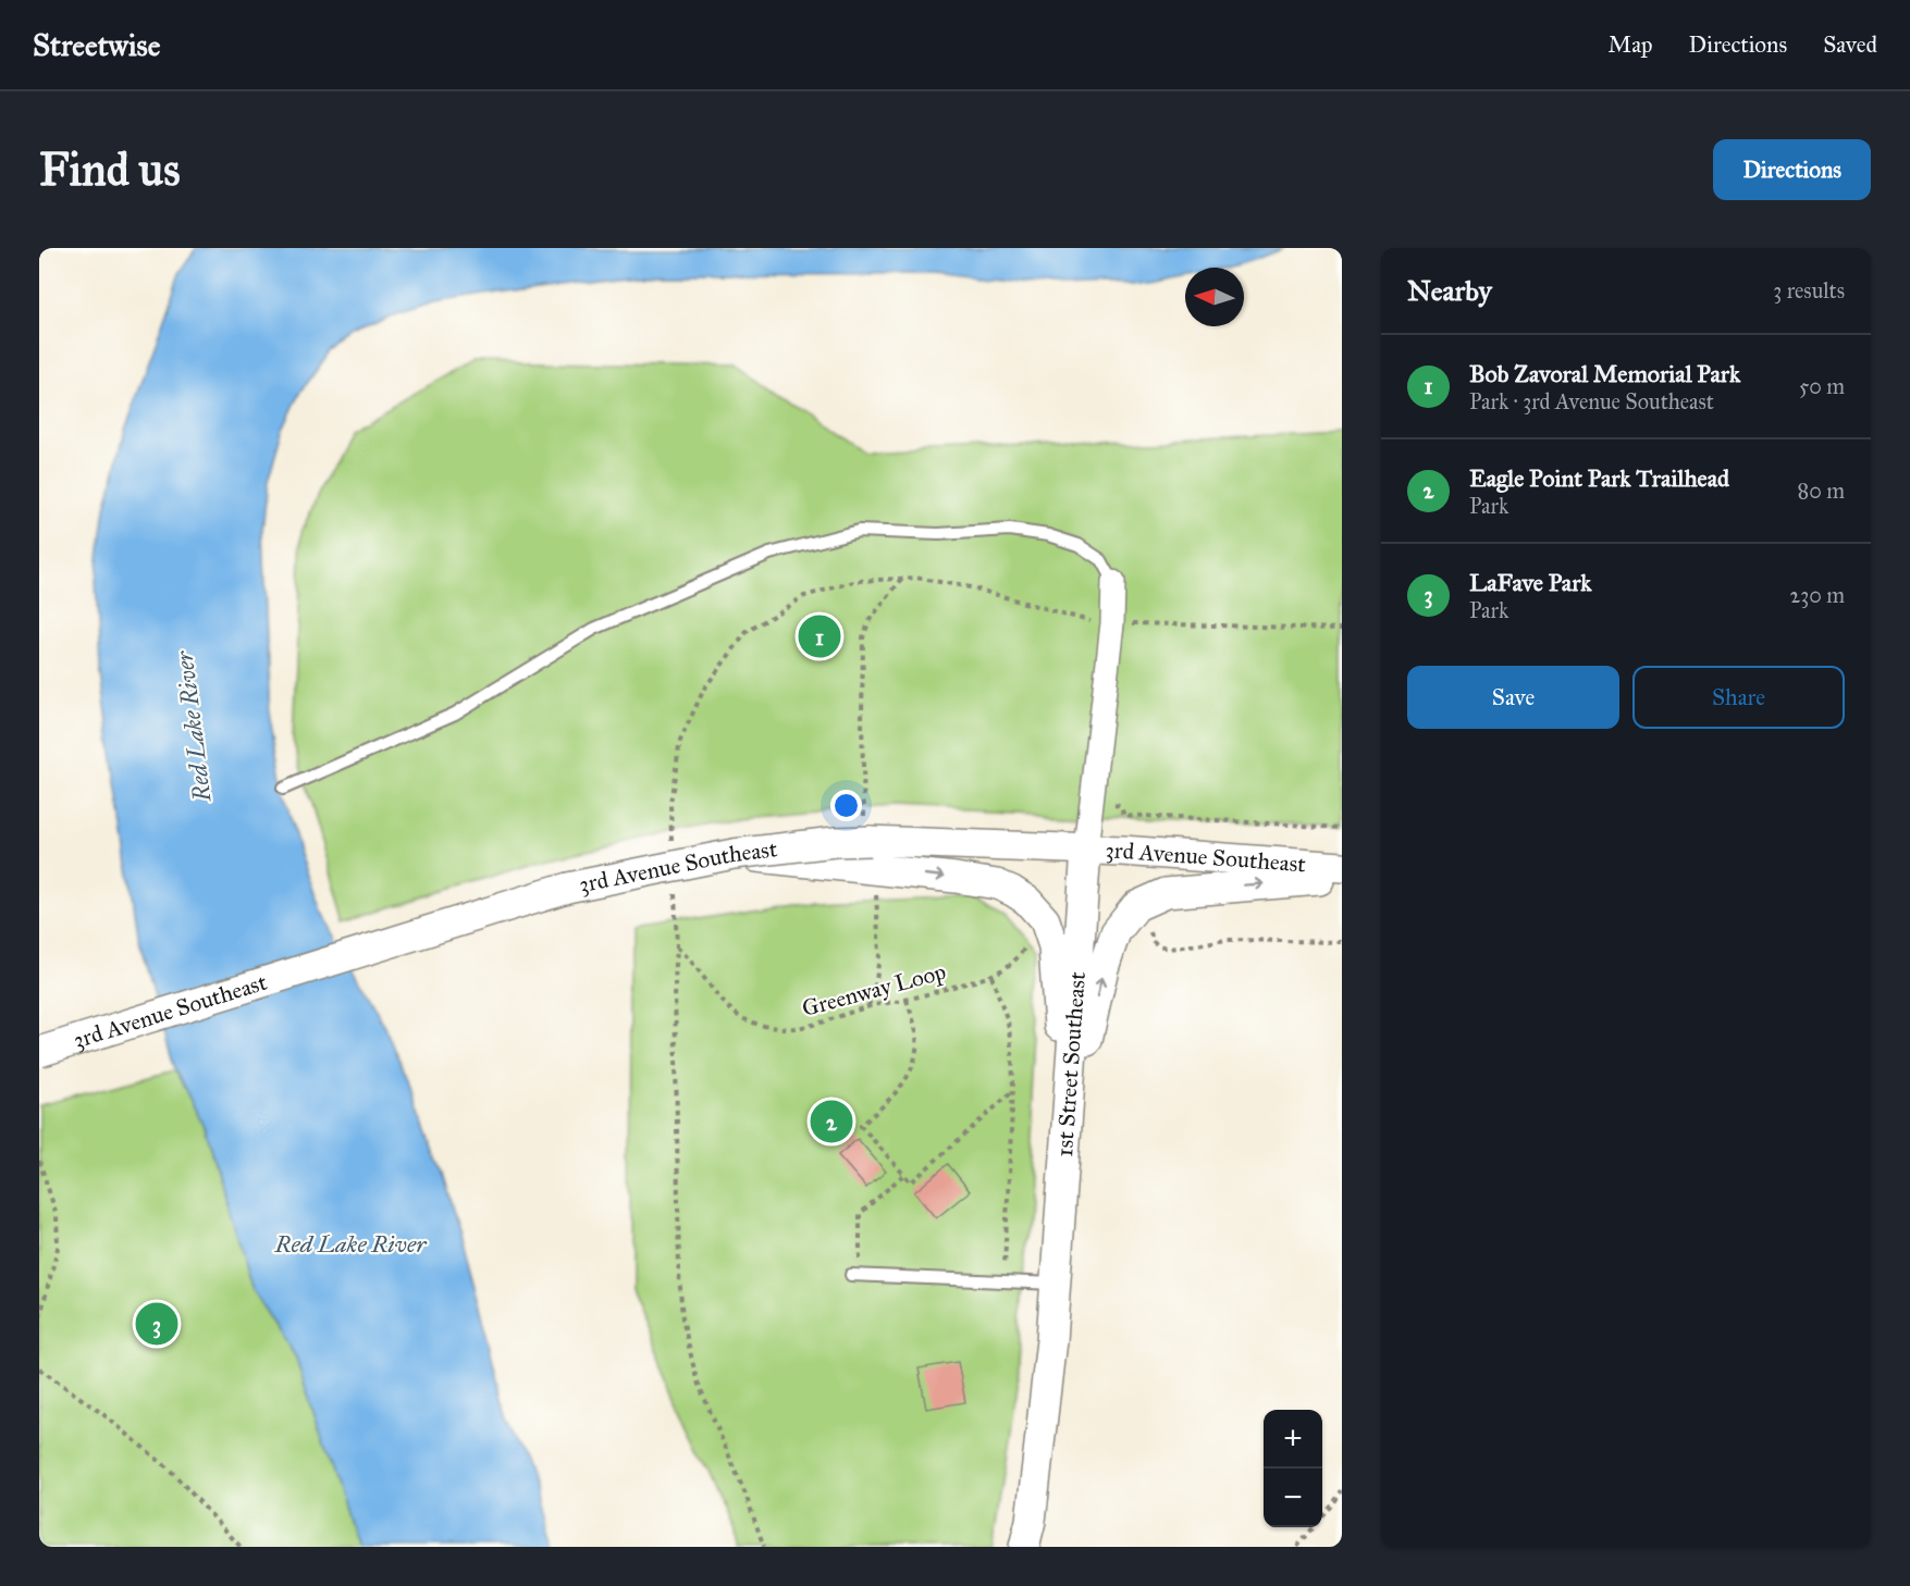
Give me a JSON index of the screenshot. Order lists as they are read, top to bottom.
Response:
{
  "streets": {
    "street": ["3rd Avenue Southeast", "1st Street Southeast"],
    "path": ["Greenway Loop"]
  },
  "crossings": [
    ["3rd Avenue Southeast", "1st Street Southeast"]
  ],
  "water": ["Red Lake River"],
  "north": "left",
  "page": {
    "header": "Streetwise",
    "nav": ["Map", "Directions", "Saved"],
    "buttons": [
      "Directions",
      ["Save", "Share"]
    ],
    "title": "Find us",
    "heading": ["Nearby", "3 results"],
    "list": [
      {
        "mark": "1",
        "name": "Bob Zavoral Memorial Park",
        "note": "Park · 3rd Avenue Southeast",
        "value": "50 m"
      },
      {
        "mark": "2",
        "name": "Eagle Point Park Trailhead",
        "note": "Park",
        "value": "80 m"
      },
      {
        "mark": "3",
        "name": "LaFave Park",
        "note": "Park",
        "value": "230 m"
      }
    ],
    "pins": ["1", "2", "3"],
    "map_buttons": ["+", "−"]
  }
}
